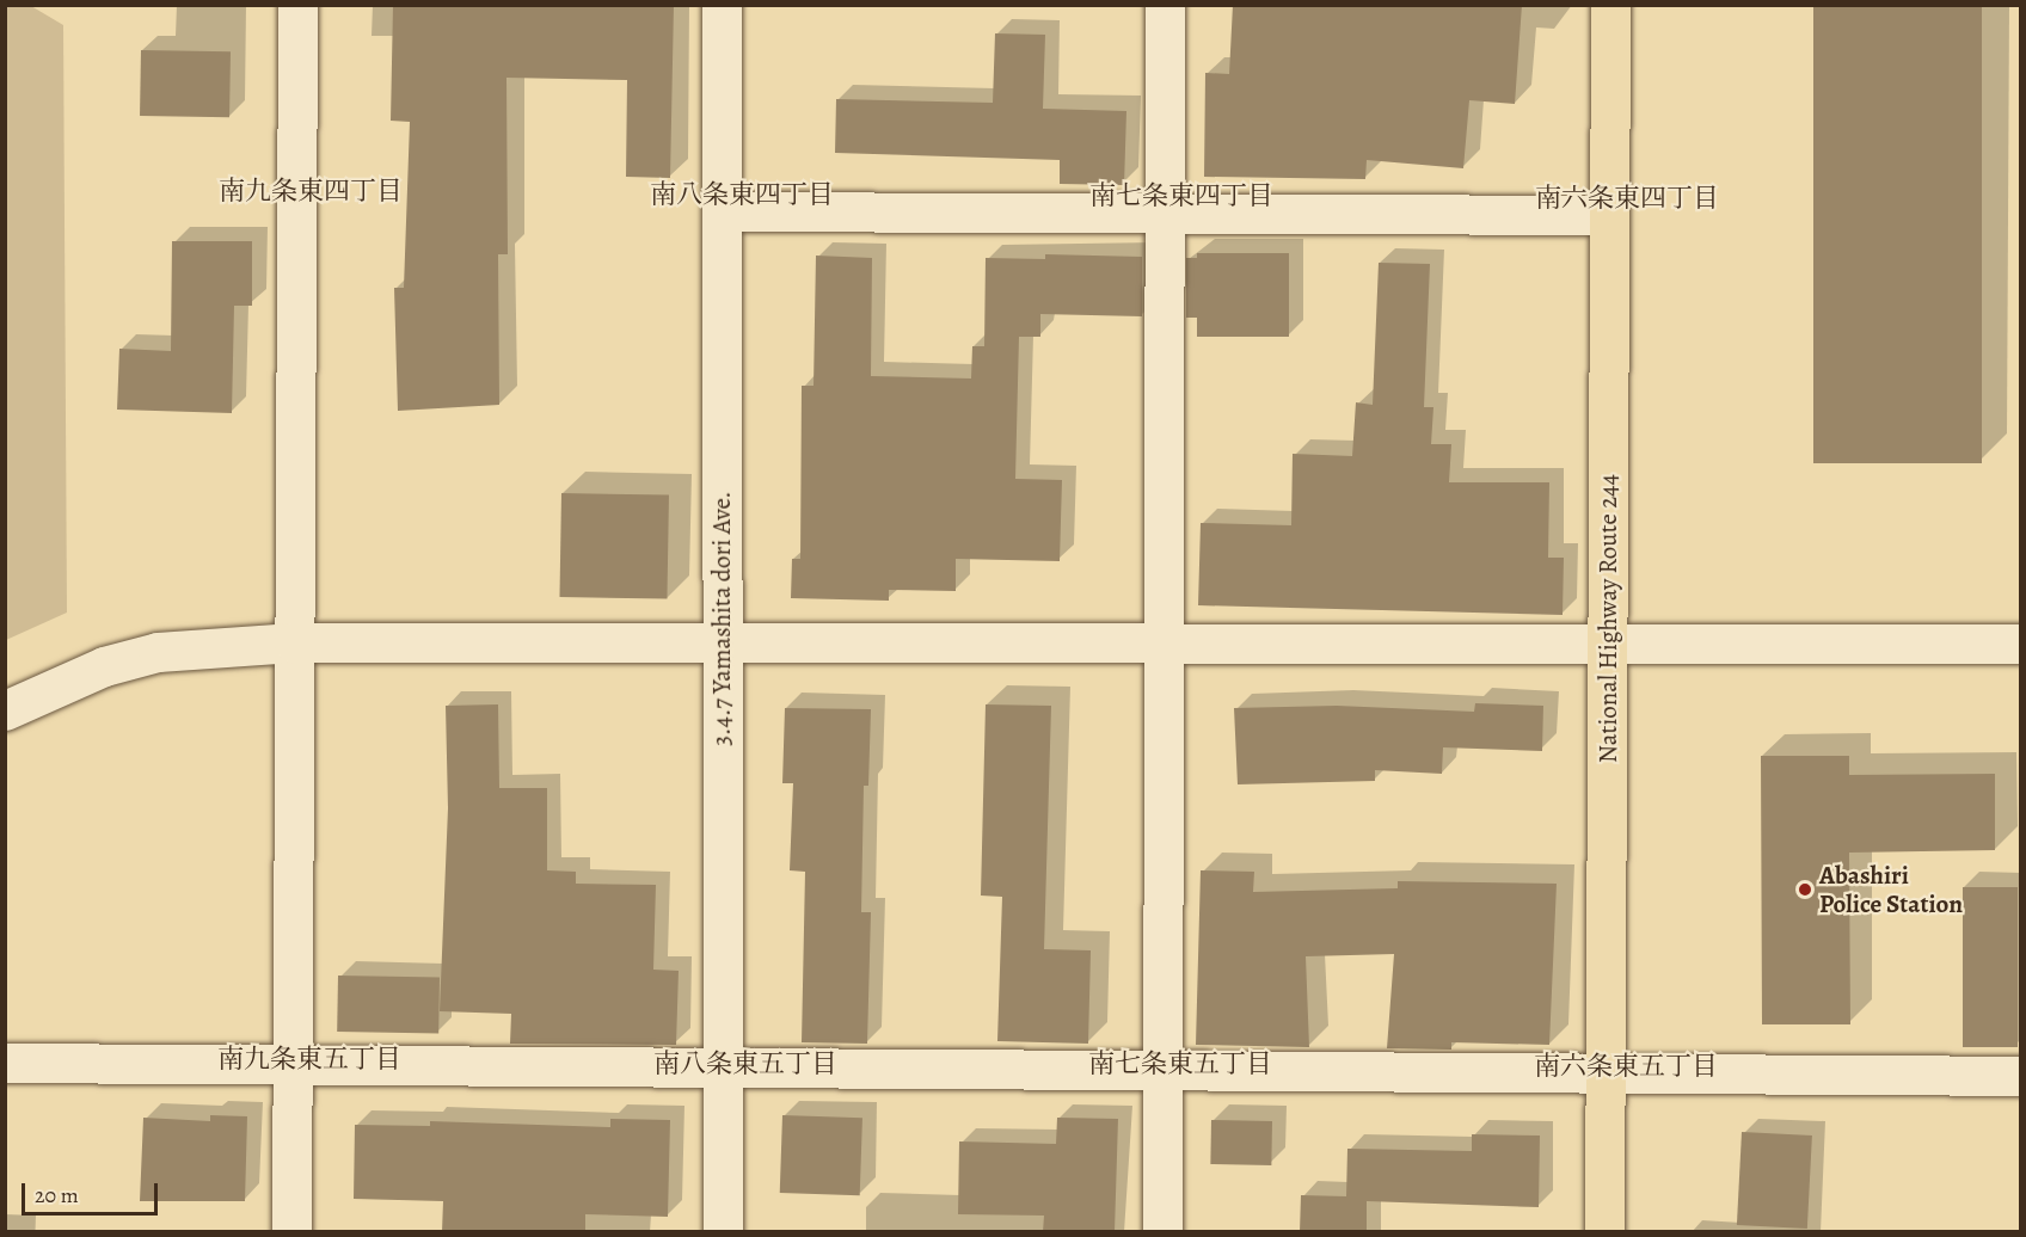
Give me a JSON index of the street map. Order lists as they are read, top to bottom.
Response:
{
  "streets": {
    "highway": ["National Highway Route 244"],
    "street": ["3.4.7 Yamashita dori Ave."]
  },
  "districts": [
    "南九条東四丁目",
    "南八条東四丁目",
    "南七条東四丁目",
    "南六条東四丁目",
    "南九条東五丁目",
    "南八条東五丁目",
    "南七条東五丁目",
    "南六条東五丁目"
  ],
  "places": ["Abashiri Police Station"],
  "scale_bar": "20 m"
}
